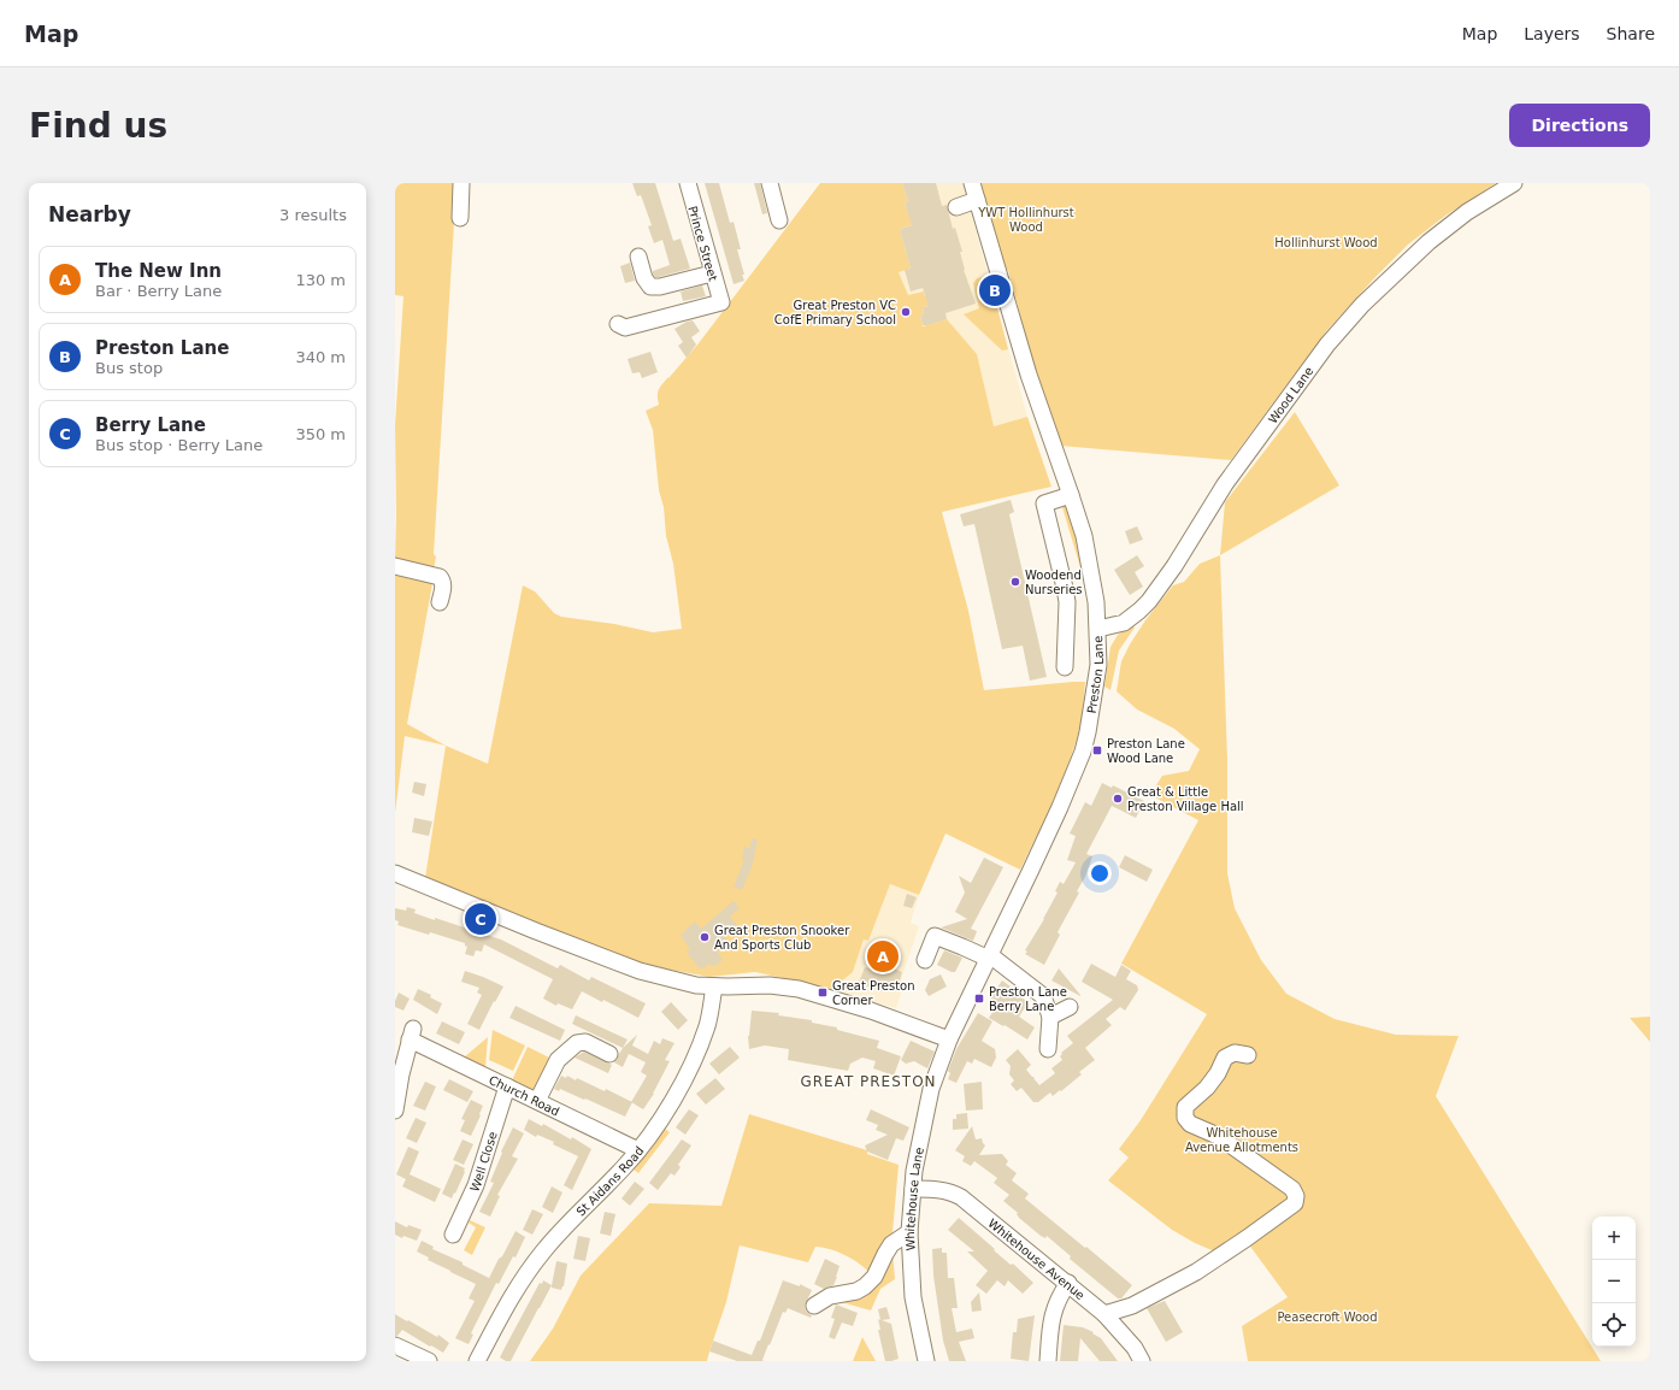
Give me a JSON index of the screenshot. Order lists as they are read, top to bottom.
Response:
{
  "streets": {
    "street": [
      "Prince Street",
      "Wood Lane",
      "Preston Lane",
      "Church Road",
      "Well Close",
      "St Aidans Road",
      "Whitehouse Lane",
      "Whitehouse Avenue"
    ]
  },
  "crossings": [
    ["Wood Lane", "Preston Lane"],
    ["Preston Lane", "Whitehouse Lane"],
    ["Church Road", "Well Close"],
    ["Church Road", "St Aidans Road"],
    ["Whitehouse Lane", "Whitehouse Avenue"]
  ],
  "districts": ["GREAT PRESTON"],
  "parks": [
    "YWT Hollinhurst Wood",
    "Hollinhurst Wood",
    "Whitehouse Avenue Allotments",
    "Peasecroft Wood"
  ],
  "places": {
    "other": [
      "Great Preston VC CofE Primary School",
      "Woodend Nurseries",
      "Great & Little Preston Village Hall",
      "Great Preston Snooker And Sports Club"
    ],
    "transit": ["Preston Lane Wood Lane", "Great Preston Corner", "Preston Lane Berry Lane"]
  },
  "page": {
    "header": "Map",
    "nav": ["Map", "Layers", "Share"],
    "buttons": "Directions",
    "title": "Find us",
    "heading": ["Nearby", "3 results"],
    "list": [
      {
        "mark": "A",
        "name": "The New Inn",
        "note": "Bar · Berry Lane",
        "value": "130 m"
      },
      {
        "mark": "B",
        "name": "Preston Lane",
        "note": "Bus stop",
        "value": "340 m"
      },
      {
        "mark": "C",
        "name": "Berry Lane",
        "note": "Bus stop · Berry Lane",
        "value": "350 m"
      }
    ],
    "pins": ["B", "C", "A"],
    "map_buttons": ["+", "−"]
  }
}
